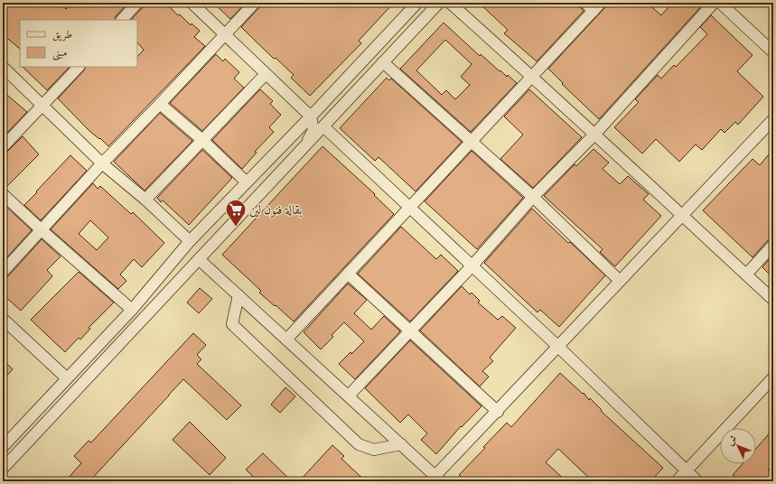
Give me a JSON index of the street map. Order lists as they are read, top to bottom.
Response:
{
  "places": {
    "supermarket": ["بقالة فنون لين"]
  },
  "legend": ["طريق", "مبنى"],
  "north": "top left"
}
